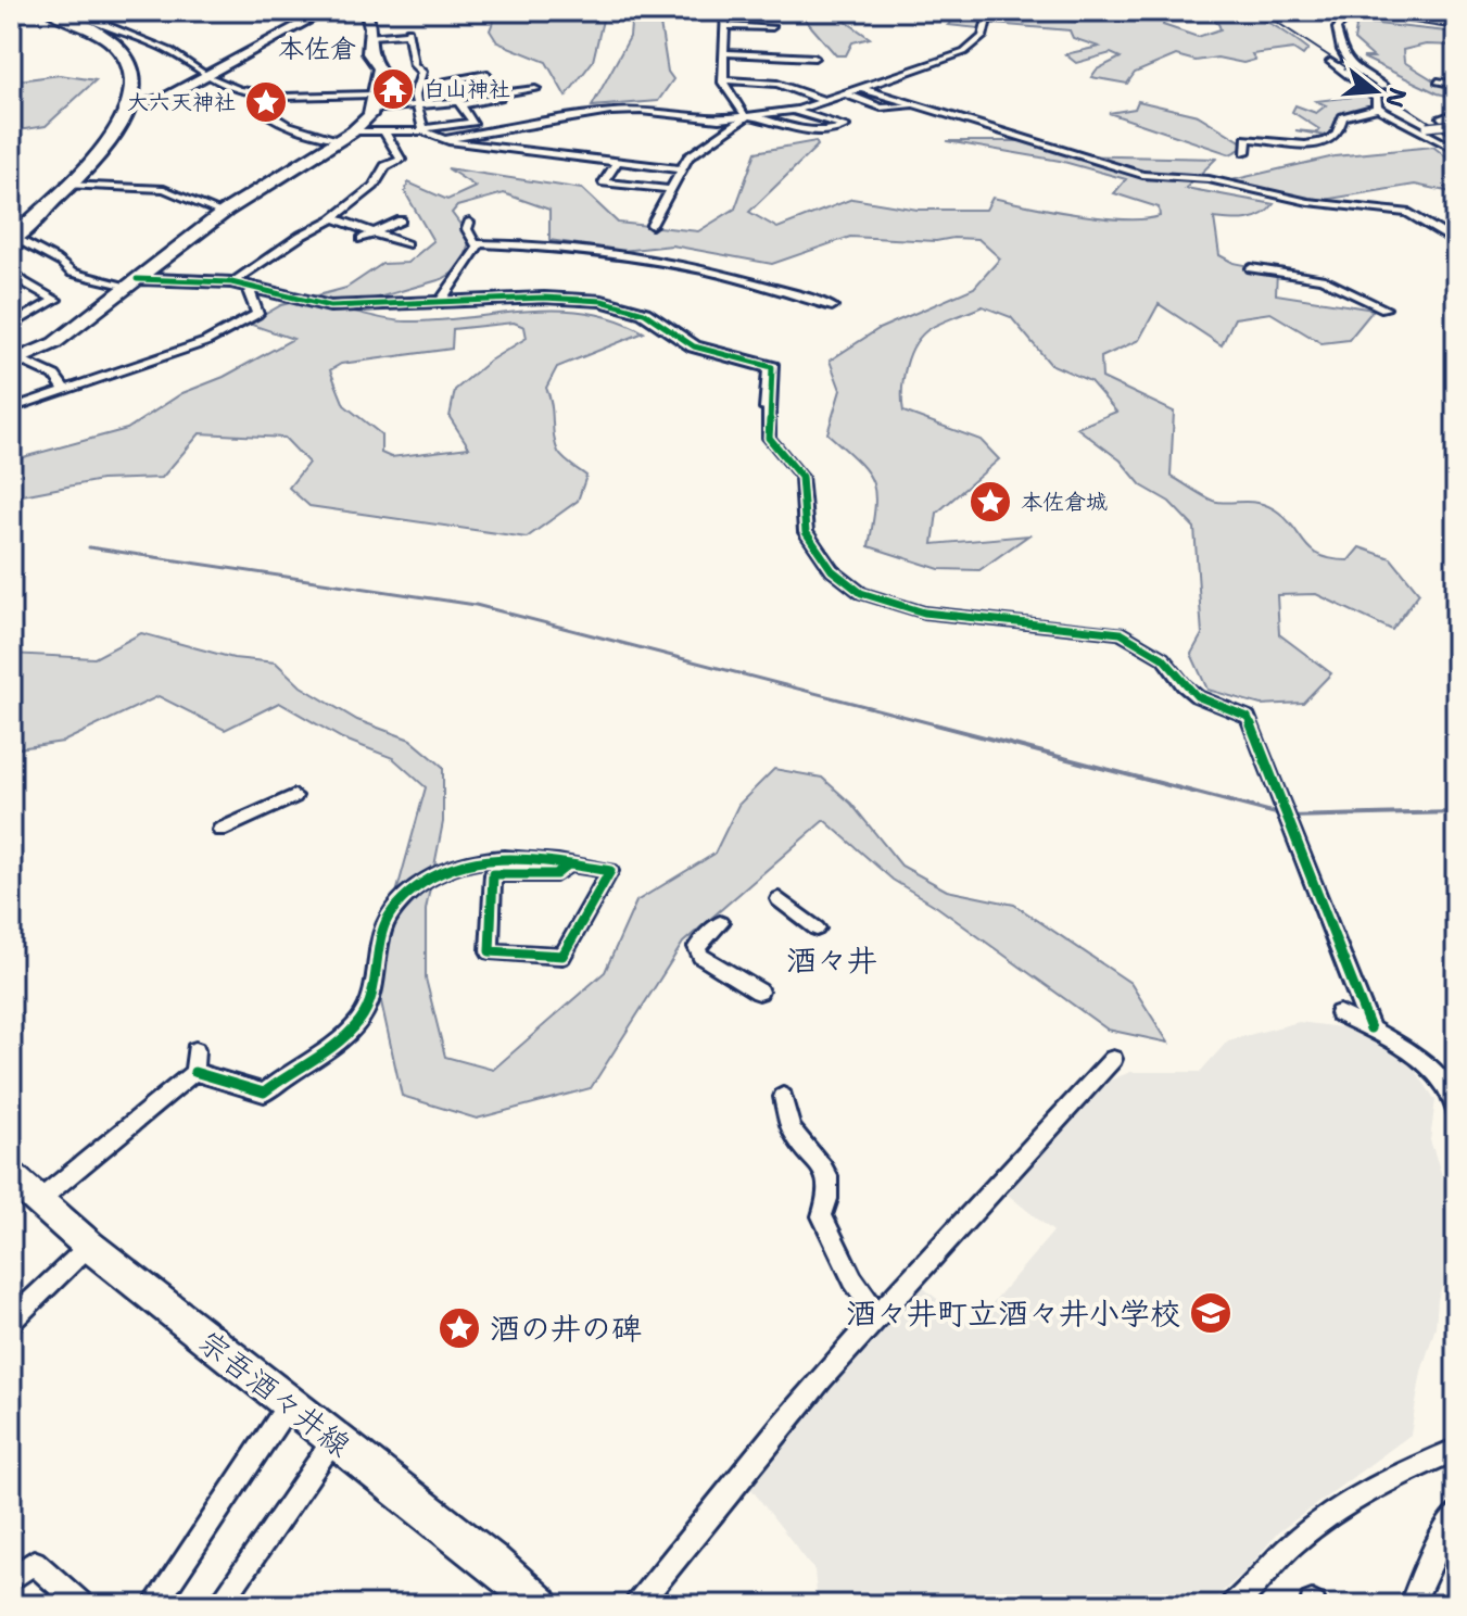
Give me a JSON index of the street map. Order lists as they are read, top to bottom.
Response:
{
  "streets": {
    "street": ["宗吾酒々井線"]
  },
  "districts": ["本佐倉", "酒々井"],
  "places": {
    "temple": ["白山神社"],
    "place": ["大六天神社", "本佐倉城", "酒の井の碑"],
    "school or university": ["酒々井町立酒々井小学校"]
  },
  "north": "right"
}
